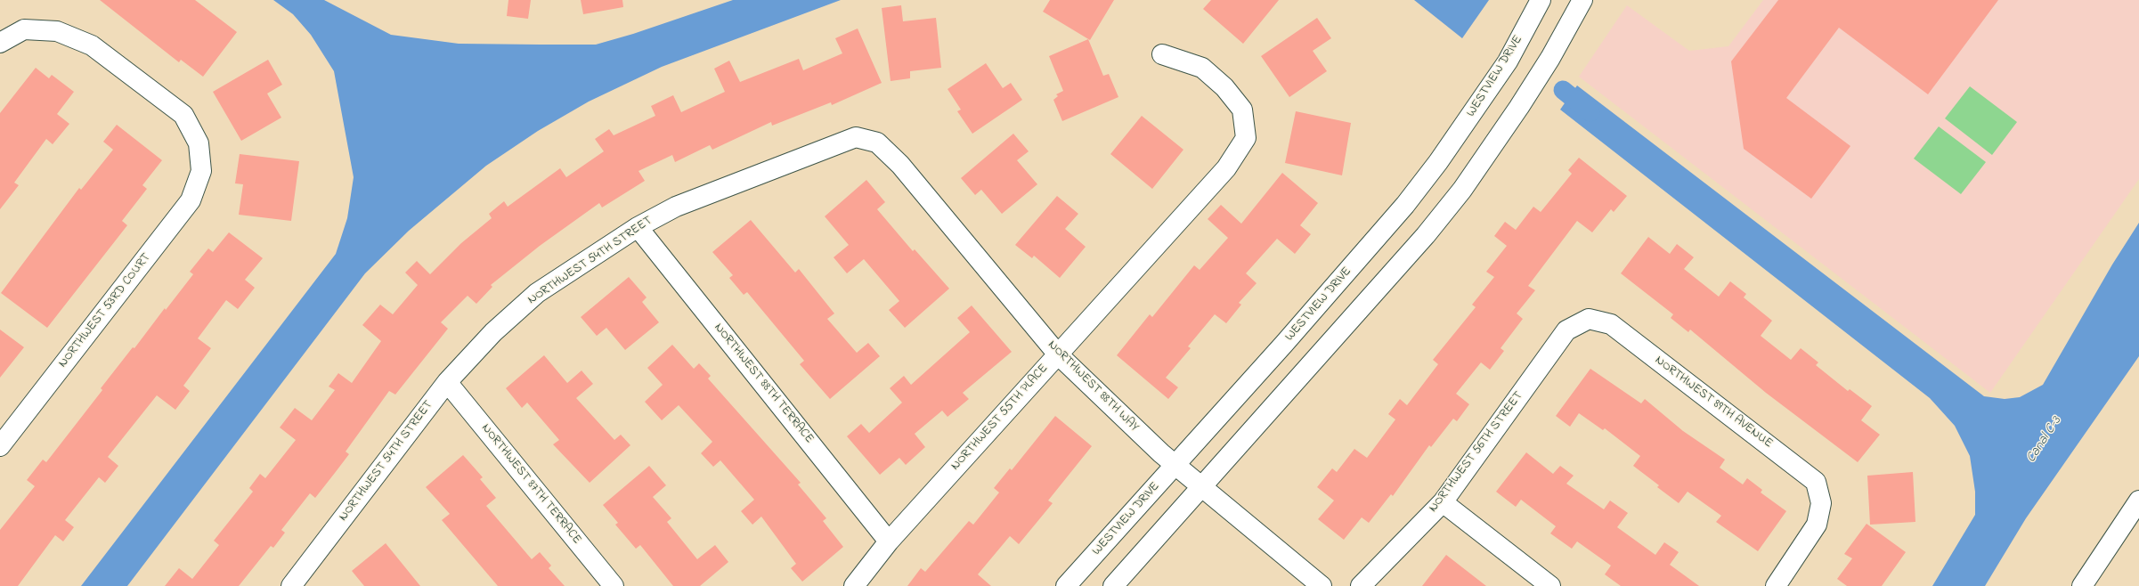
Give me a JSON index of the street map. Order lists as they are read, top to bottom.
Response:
{
  "streets": {
    "main road": [
      "WESTVIEW DRIVE",
      "NORTHWEST 54TH STREET",
      "NORTHWEST 53RD COURT",
      "NORTHWEST 88TH TERRACE",
      "NORTHWEST 88TH WAY",
      "NORTHWEST 89TH AVENUE",
      "NORTHWEST 55TH PLACE",
      "NORTHWEST 56TH STREET",
      "NORTHWEST 87TH TERRACE"
    ]
  },
  "crossings": [
    ["WESTVIEW DRIVE", "NORTHWEST 88TH WAY"],
    ["NORTHWEST 54TH STREET", "NORTHWEST 88TH TERRACE"],
    ["NORTHWEST 54TH STREET", "NORTHWEST 88TH WAY"],
    ["NORTHWEST 54TH STREET", "NORTHWEST 87TH TERRACE"],
    ["NORTHWEST 88TH TERRACE", "NORTHWEST 55TH PLACE"],
    ["NORTHWEST 88TH WAY", "NORTHWEST 55TH PLACE"],
    ["NORTHWEST 89TH AVENUE", "NORTHWEST 56TH STREET"]
  ],
  "water": ["Canal C-3"]
}
